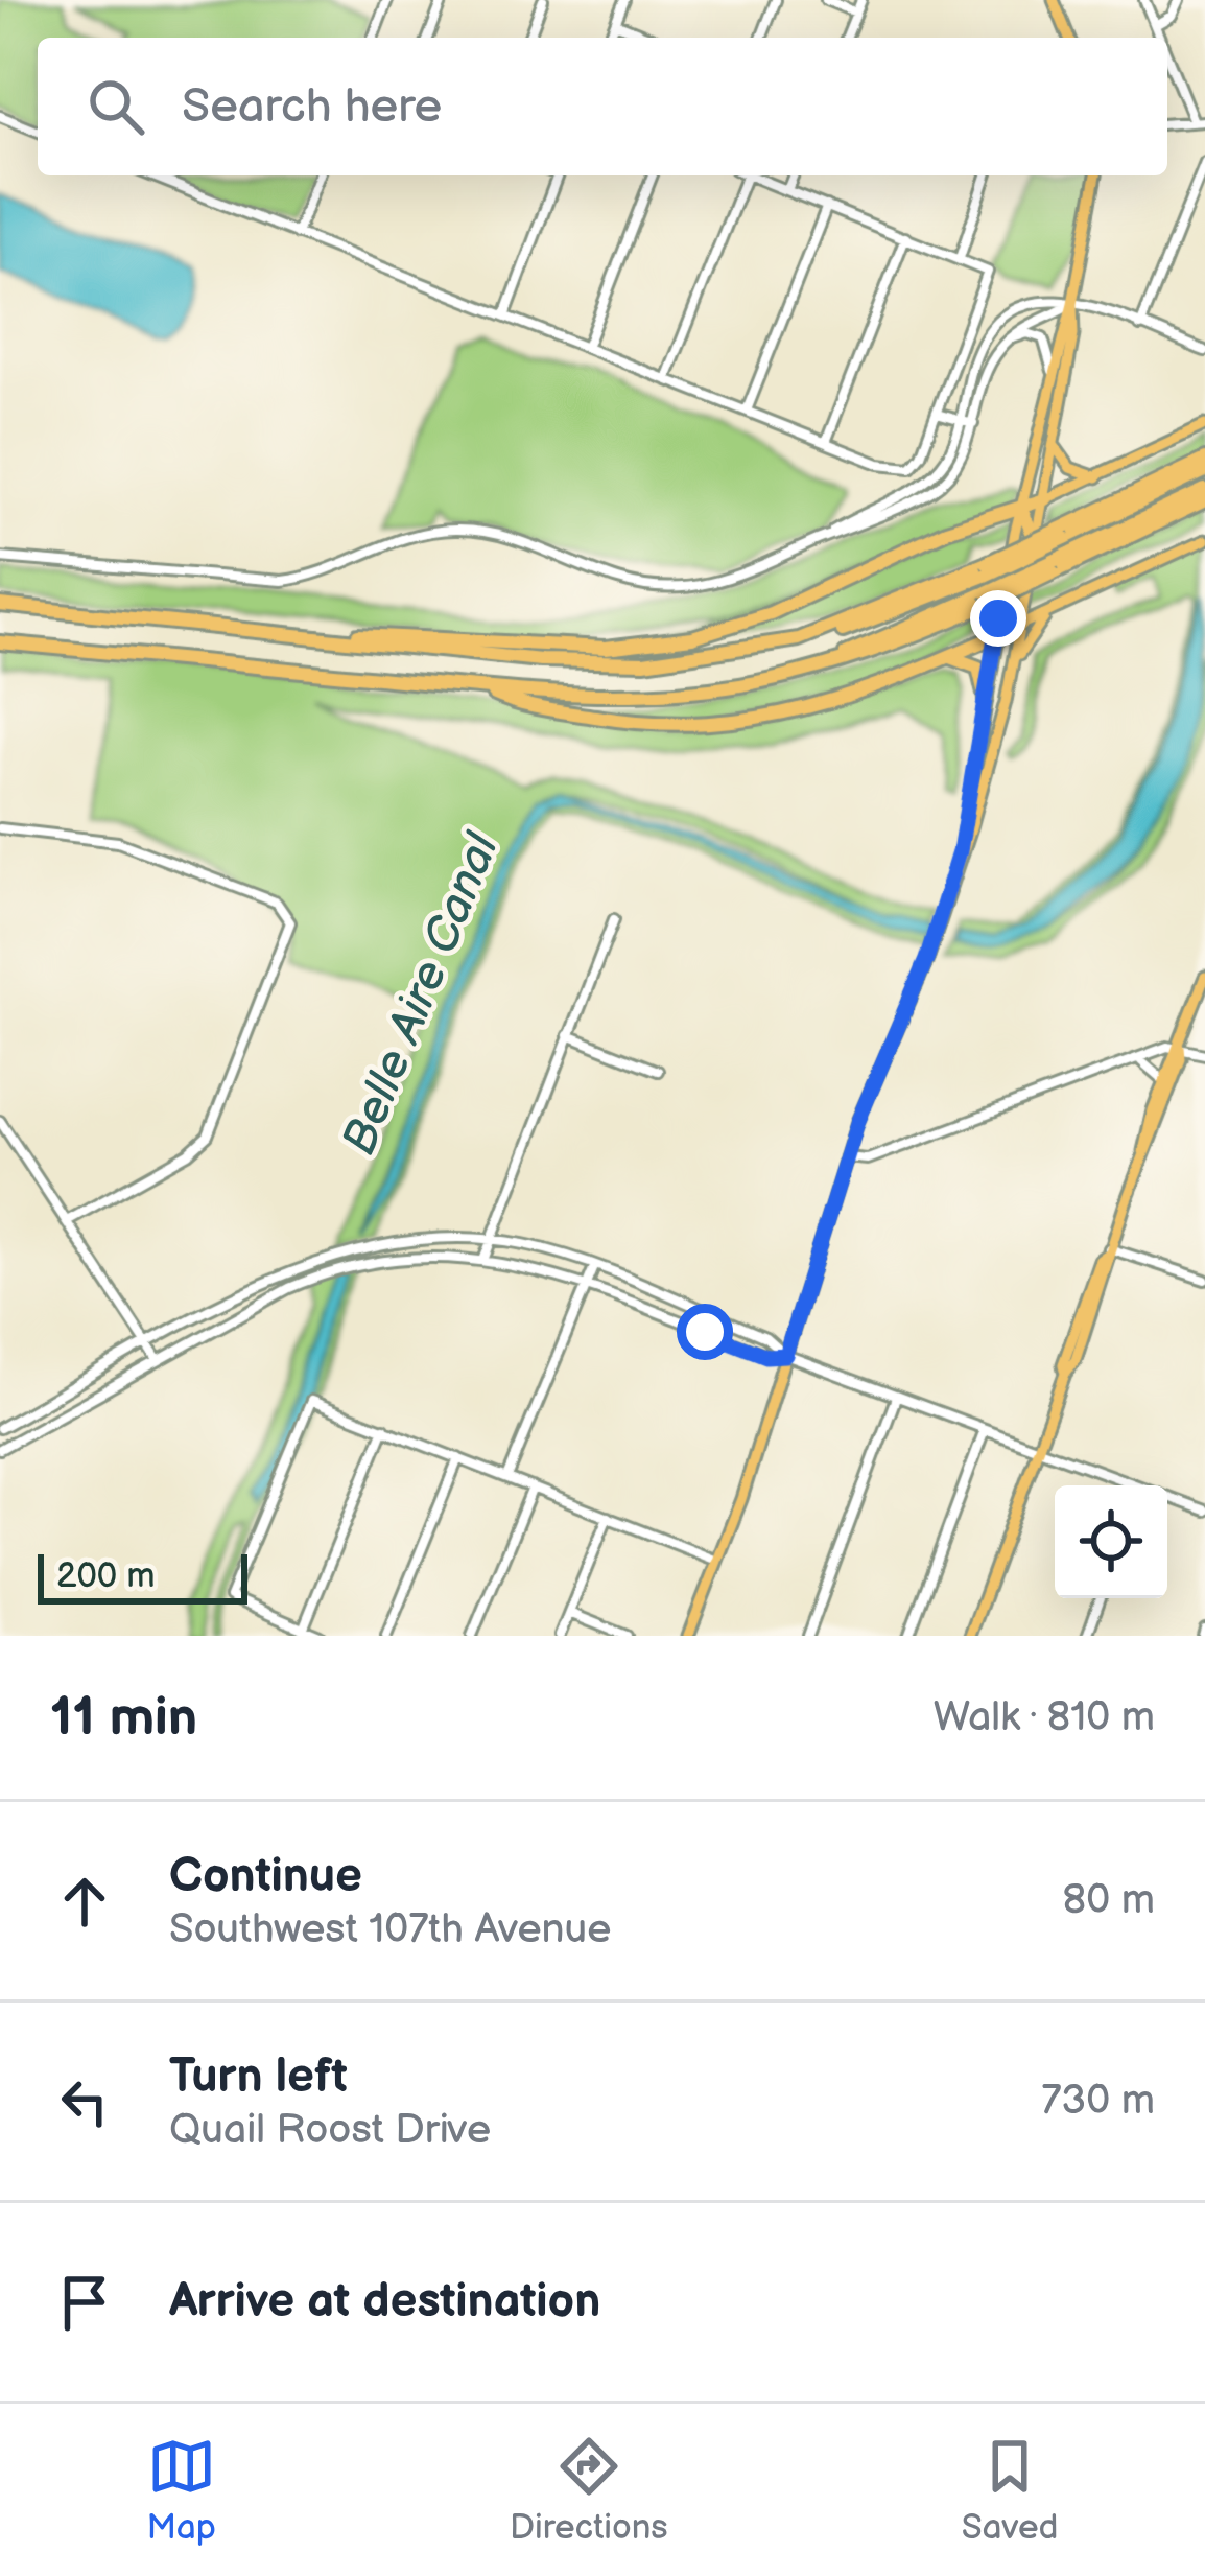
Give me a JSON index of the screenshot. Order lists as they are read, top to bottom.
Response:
{
  "water": ["Belle Aire Canal"],
  "scale_bar": "200 m",
  "page": {
    "search": "Search here",
    "scale": "200 m",
    "heading": ["11 min", "Walk · 810 m"],
    "list": [
      ["Continue", "Southwest 107th Avenue", "80 m"],
      ["Turn left", "Quail Roost Drive", "730 m"],
      "Arrive at destination"
    ],
    "nav": ["Map", "Directions", "Saved"]
  }
}
